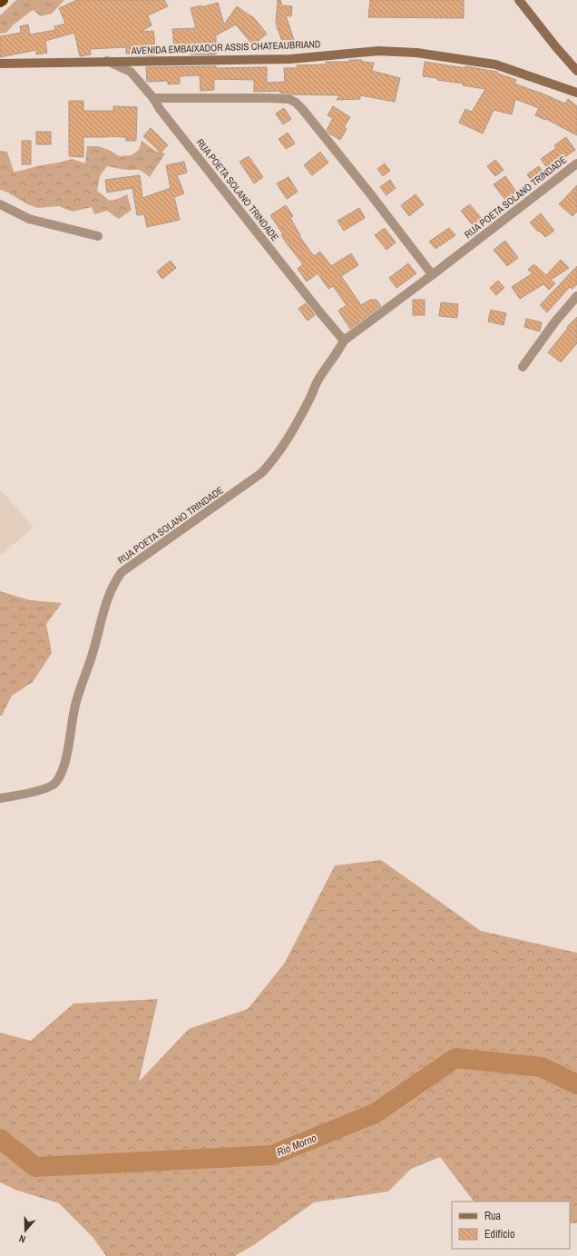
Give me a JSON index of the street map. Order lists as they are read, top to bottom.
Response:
{
  "streets": {
    "main road": ["AVENIDA EMBAIXADOR ASSIS CHATEAUBRIAND"],
    "street": ["RUA POETA SOLANO TRINDADE"]
  },
  "crossings": [
    ["AVENIDA EMBAIXADOR ASSIS CHATEAUBRIAND", "RUA POETA SOLANO TRINDADE"]
  ],
  "water": ["Rio Morno"],
  "legend": ["Rua", "Edifício"],
  "north": "bottom"
}
